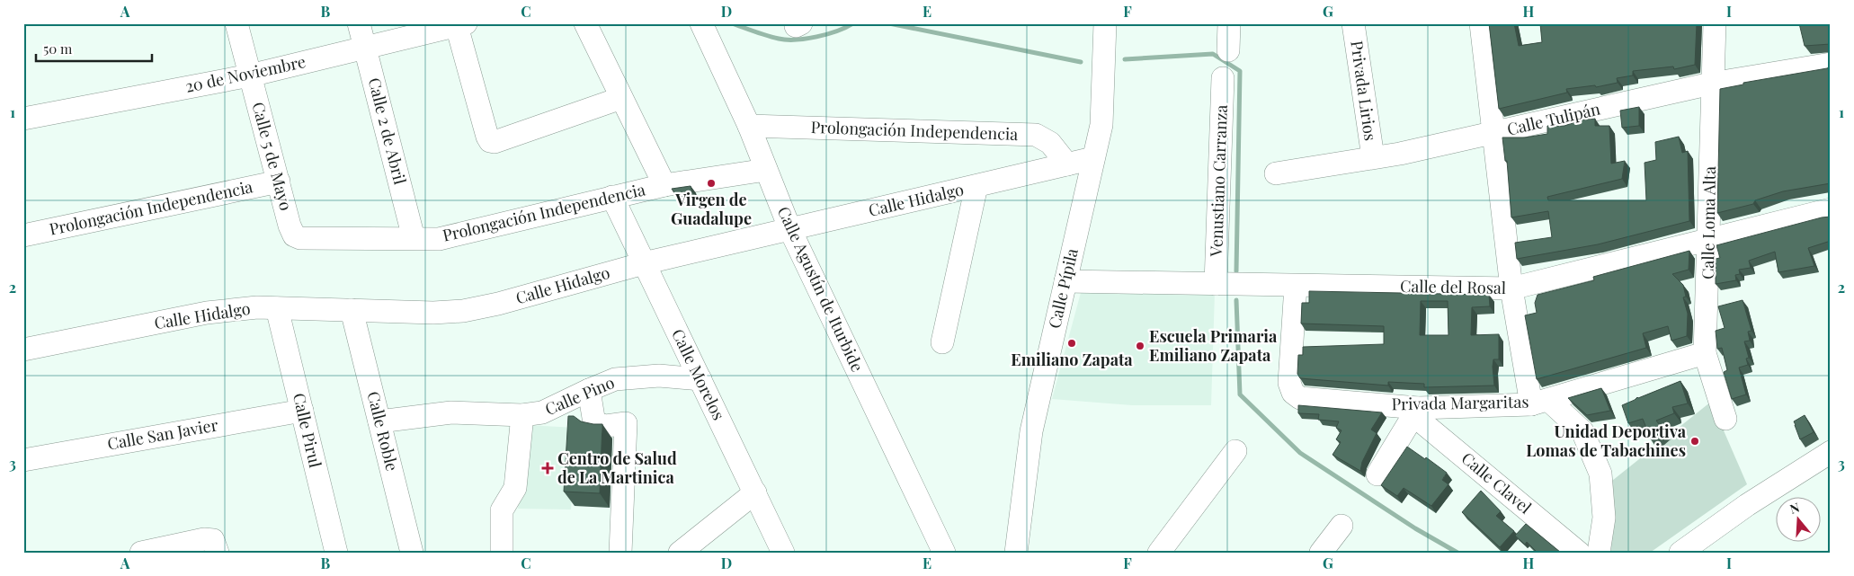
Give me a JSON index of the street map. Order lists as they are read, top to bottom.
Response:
{
  "streets": {
    "street": [
      "20 de Noviembre",
      "Privada Lirios",
      "Calle Tulipán",
      "Calle 2 de Abril",
      "Prolongación Independencia",
      "Calle 5 de Mayo",
      "Venustiano Carranza",
      "Calle Hidalgo",
      "Calle Loma Alta",
      "Calle del Rosal",
      "Calle Pípila",
      "Calle Agustín de Iturbide",
      "Calle Morelos",
      "Calle Pino",
      "Privada Margaritas",
      "Calle Pirul",
      "Calle Roble",
      "Calle San Javier",
      "Calle Clavel"
    ]
  },
  "crossings": [
    ["20 de Noviembre", "Calle 2 de Abril"],
    ["20 de Noviembre", "Calle 5 de Mayo"],
    ["Privada Lirios", "Calle Tulipán"],
    ["Calle Tulipán", "Calle Loma Alta"],
    ["Calle 2 de Abril", "Prolongación Independencia"],
    ["Prolongación Independencia", "Calle 5 de Mayo"],
    ["Prolongación Independencia", "Calle Hidalgo"],
    ["Prolongación Independencia", "Calle Agustín de Iturbide"],
    ["Prolongación Independencia", "Calle Morelos"],
    ["Venustiano Carranza", "Calle del Rosal"],
    ["Calle Hidalgo", "Calle Pípila"],
    ["Calle Hidalgo", "Calle Agustín de Iturbide"],
    ["Calle Hidalgo", "Calle Morelos"],
    ["Calle Hidalgo", "Calle Pirul"],
    ["Calle Hidalgo", "Calle Roble"],
    ["Calle Loma Alta", "Calle del Rosal"],
    ["Calle Loma Alta", "Privada Margaritas"],
    ["Calle del Rosal", "Calle Pípila"],
    ["Calle del Rosal", "Privada Margaritas"],
    ["Calle Morelos", "Calle Pino"],
    ["Calle Pino", "Calle Roble"],
    ["Privada Margaritas", "Calle Clavel"],
    ["Calle Pirul", "Calle San Javier"]
  ],
  "places": {
    "other": [
      "Virgen de Guadalupe",
      "Emiliano Zapata",
      "Escuela Primaria Emiliano Zapata",
      "Unidad Deportiva Lomas de Tabachines"
    ],
    "health": ["Centro de Salud de La Martinica"]
  },
  "scale_bar": "50 m",
  "north": "top",
  "grid": {
    "columns": [
      "A",
      "B",
      "C",
      "D",
      "E",
      "F",
      "G",
      "H",
      "I"
    ],
    "rows": ["1", "2", "3"]
  }
}
